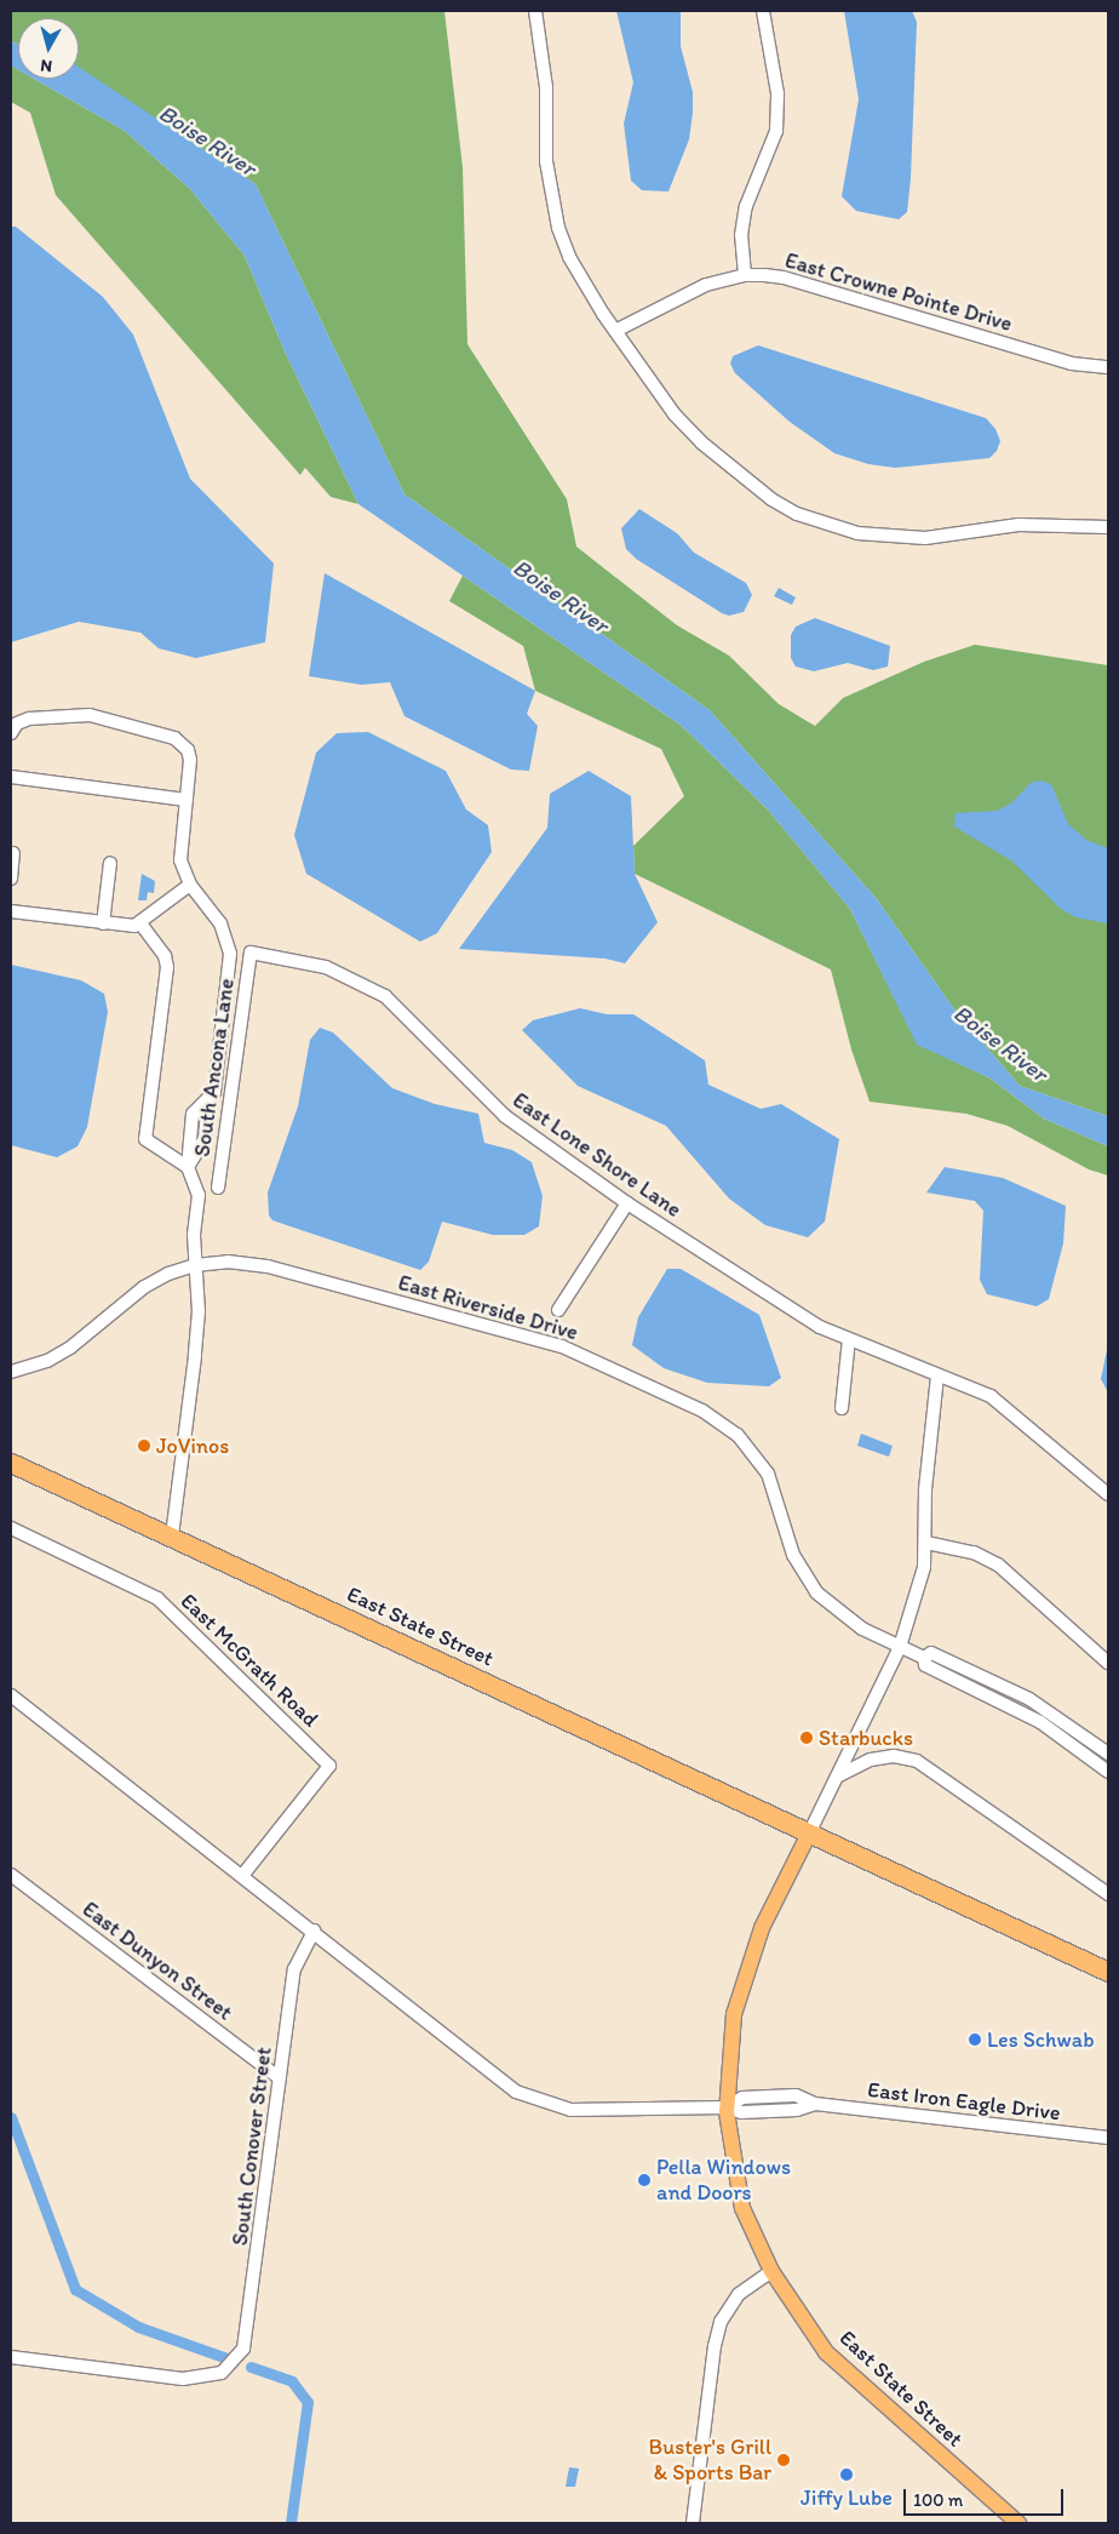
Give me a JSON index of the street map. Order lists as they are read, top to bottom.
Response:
{
  "streets": {
    "highway": ["East State Street"],
    "street": [
      "East Crowne Pointe Drive",
      "South Ancona Lane",
      "East Lone Shore Lane",
      "East Riverside Drive",
      "East McGrath Road",
      "East Dunyon Street",
      "East Iron Eagle Drive",
      "South Conover Street"
    ]
  },
  "crossings": [
    ["South Ancona Lane", "East Lone Shore Lane"],
    ["East State Street", "East Iron Eagle Drive"],
    ["East Dunyon Street", "South Conover Street"]
  ],
  "water": ["Boise River"],
  "places": [
    "JoVinos",
    "Starbucks",
    "Les Schwab",
    "Pella Windows and Doors",
    "Buster's Grill & Sports Bar",
    "Jiffy Lube"
  ],
  "scale_bar": "100 m",
  "north": "bottom"
}
